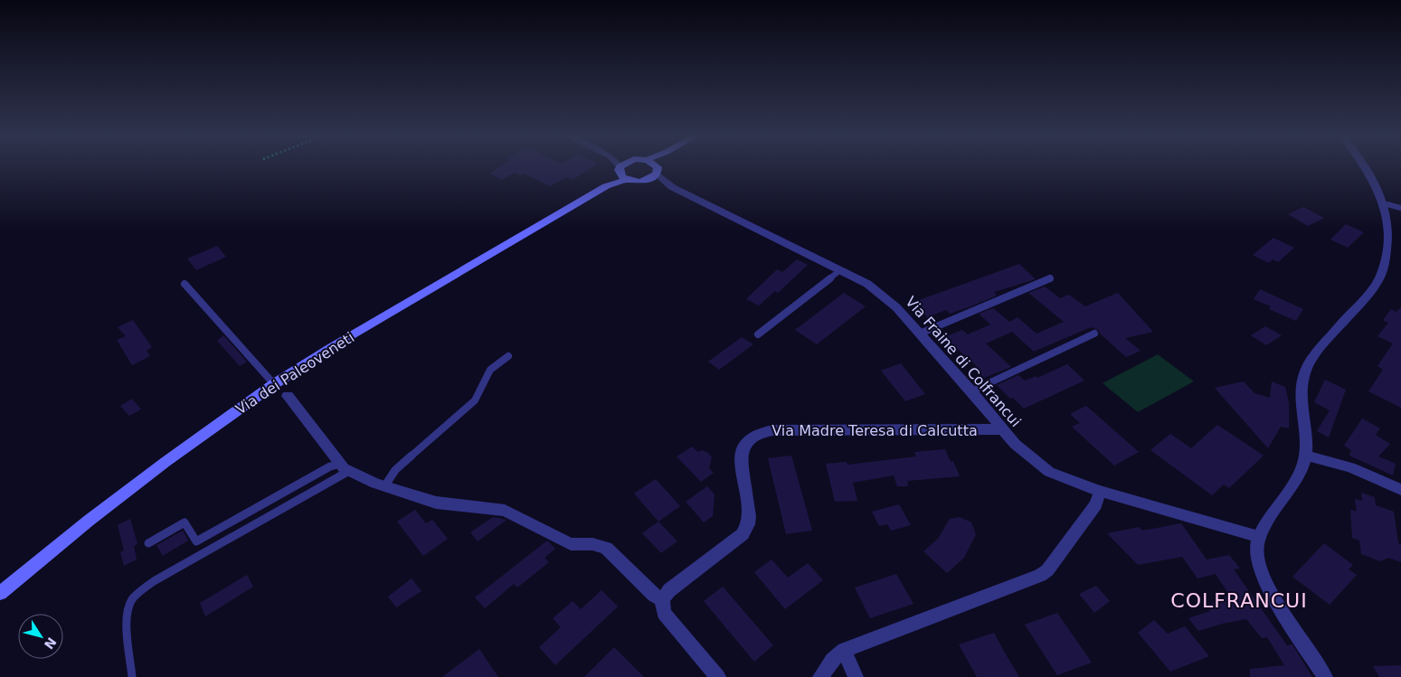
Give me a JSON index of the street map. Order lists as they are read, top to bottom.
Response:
{
  "streets": {
    "main road": ["Via dei Paleoveneti"],
    "street": ["Via Fraine di Colfrancui", "Via Madre Teresa di Calcutta"]
  },
  "crossings": [
    ["Via Fraine di Colfrancui", "Via dei Paleoveneti"],
    ["Via Fraine di Colfrancui", "Via Madre Teresa di Calcutta"]
  ],
  "districts": ["COLFRANCUI"],
  "north": "bottom right"
}
